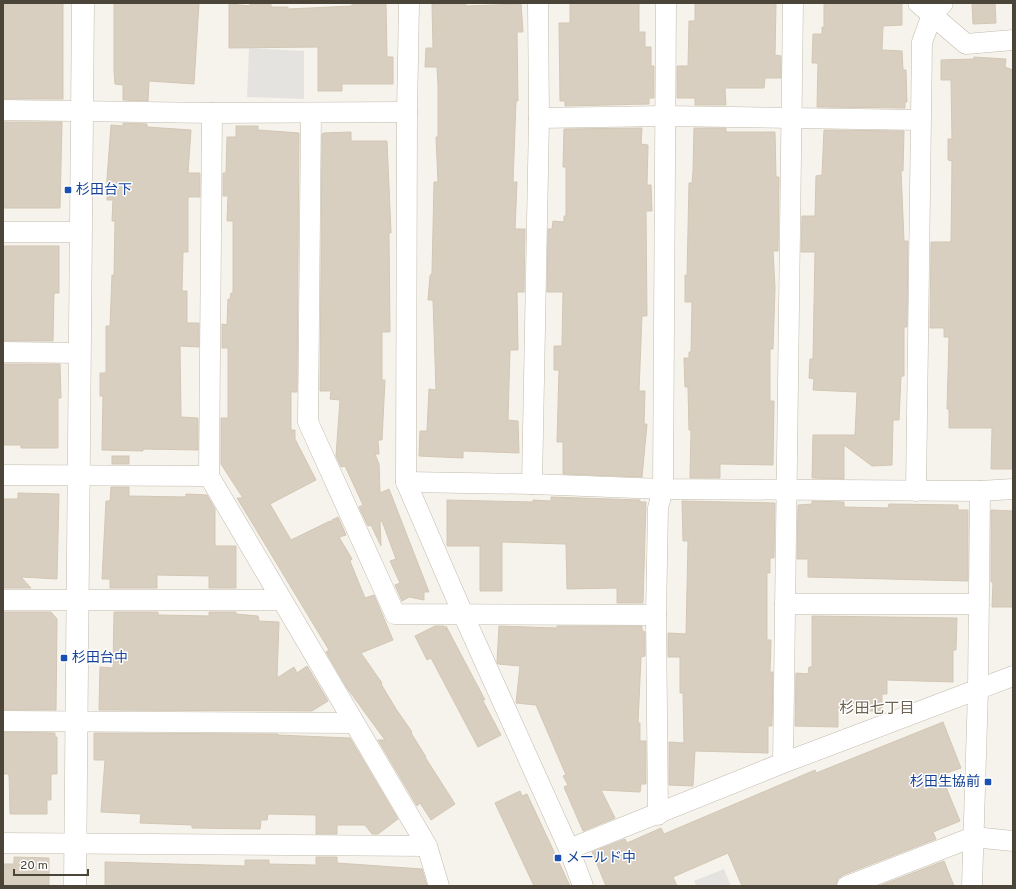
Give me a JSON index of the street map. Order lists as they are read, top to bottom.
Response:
{
  "districts": ["杉田七丁目"],
  "places": {
    "transit": [
      "杉田台下",
      "杉田台中",
      "杉田生協前",
      "メールド中"
    ]
  },
  "scale_bar": "20 m"
}
